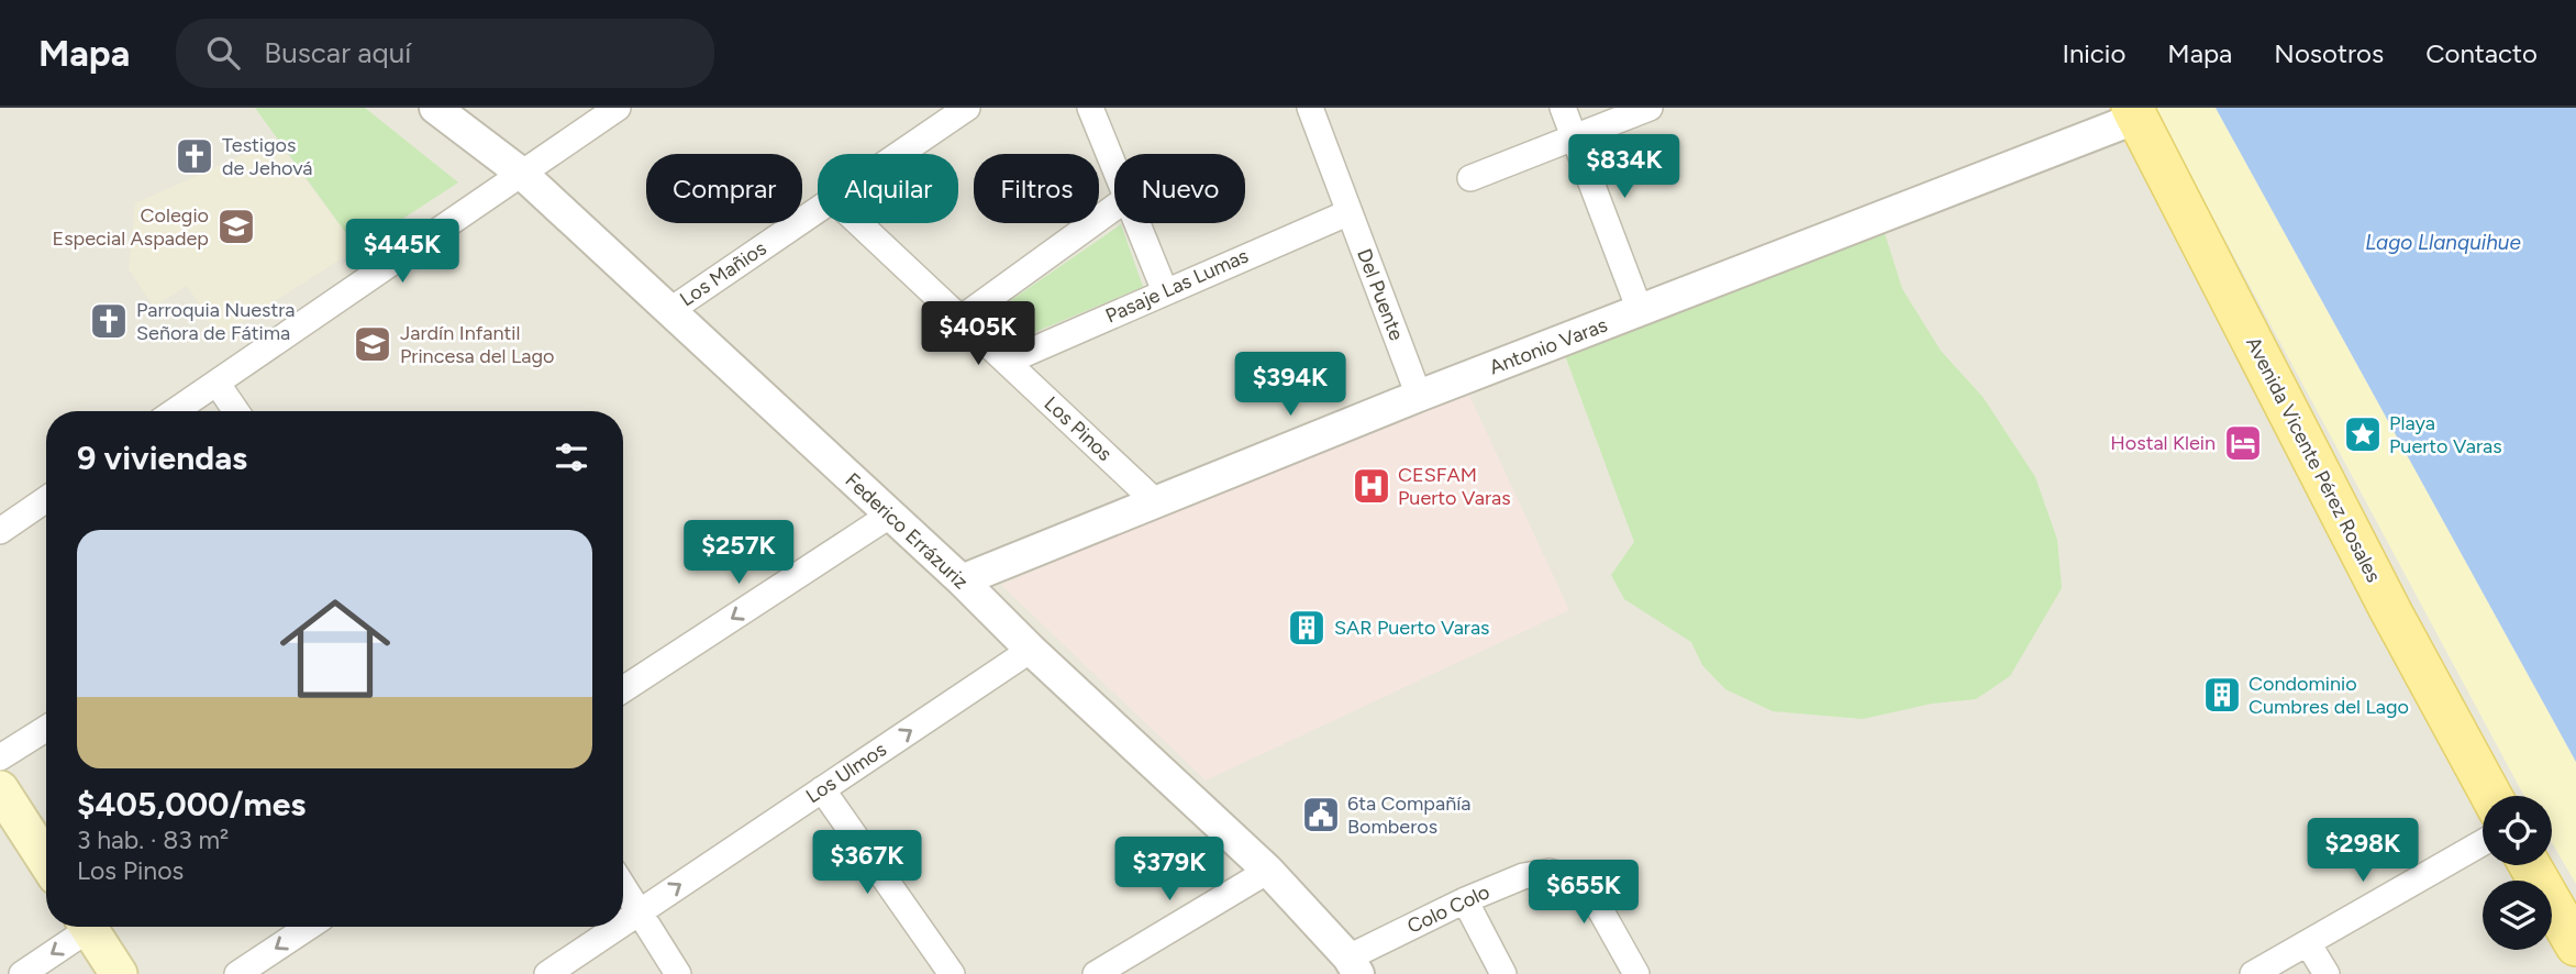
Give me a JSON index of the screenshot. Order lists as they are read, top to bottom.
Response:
{
  "streets": {
    "main road": ["Avenida Vicente Pérez Rosales"],
    "street": [
      "Los Mañios",
      "Pasaje Las Lumas",
      "Del Puente",
      "Antonio Varas",
      "Los Pinos",
      "Federico Errázuriz",
      "Los Ulmos",
      "Colo Colo"
    ]
  },
  "crossings": [
    ["Los Mañios", "Federico Errázuriz"],
    ["Pasaje Las Lumas", "Del Puente"],
    ["Pasaje Las Lumas", "Los Pinos"],
    ["Del Puente", "Antonio Varas"],
    ["Antonio Varas", "Los Pinos"],
    ["Antonio Varas", "Avenida Vicente Pérez Rosales"],
    ["Antonio Varas", "Federico Errázuriz"],
    ["Federico Errázuriz", "Los Ulmos"],
    ["Federico Errázuriz", "Colo Colo"]
  ],
  "water": ["Lago Llanquihue"],
  "places": {
    "church": ["Testigos de Jehová", "Parroquia Nuestra Señora de Fátima"],
    "school or university": ["Colegio Especial Aspadep", "Jardín Infantil Princesa del Lago"],
    "place": ["Playa Puerto Varas"],
    "hotel": ["Hostal Klein"],
    "hospital": ["CESFAM Puerto Varas"],
    "building": ["SAR Puerto Varas", "Condominio Cumbres del Lago"],
    "public building": ["6ta Compañía Bomberos"]
  },
  "page": {
    "header": "Mapa",
    "search": "Buscar aquí",
    "nav": [
      "Inicio",
      "Mapa",
      "Nosotros",
      "Contacto"
    ],
    "price": [
      "$834K",
      "$445K",
      "$405K",
      "$394K",
      "$257K",
      "$298K",
      "$367K",
      "$379K",
      "$655K"
    ],
    "chip": [
      "Comprar",
      "Alquilar",
      "Filtros",
      "Nuevo"
    ],
    "heading": "9 viviendas",
    "list": [
      {
        "name": "$405,000/mes",
        "note": "3 hab. · 83 m² · Los Pinos"
      }
    ]
  }
}
